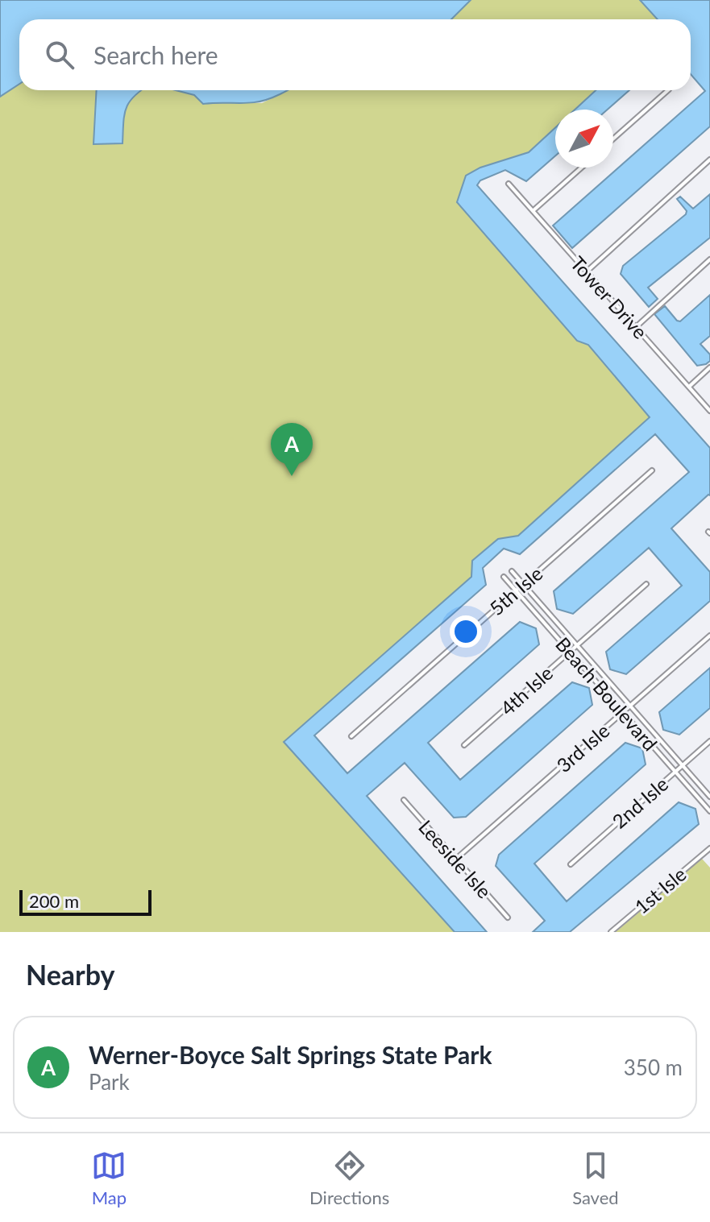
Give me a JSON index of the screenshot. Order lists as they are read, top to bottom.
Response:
{
  "streets": {
    "street": [
      "Tower Drive",
      "5th Isle",
      "4th Isle",
      "Beach Boulevard",
      "3rd Isle",
      "2nd Isle",
      "Leeside Isle",
      "1st Isle"
    ]
  },
  "crossings": [
    ["5th Isle", "Beach Boulevard"],
    ["4th Isle", "Beach Boulevard"],
    ["Beach Boulevard", "3rd Isle"],
    ["Beach Boulevard", "2nd Isle"],
    ["3rd Isle", "Leeside Isle"]
  ],
  "scale_bar": "200 m",
  "north": "top right",
  "page": {
    "search": "Search here",
    "pins": "A",
    "scale": "200 m",
    "heading": "Nearby",
    "list": [
      {
        "mark": "A",
        "name": "Werner-Boyce Salt Springs State Park",
        "note": "Park",
        "value": "350 m"
      }
    ],
    "nav": ["Map", "Directions", "Saved"]
  }
}
